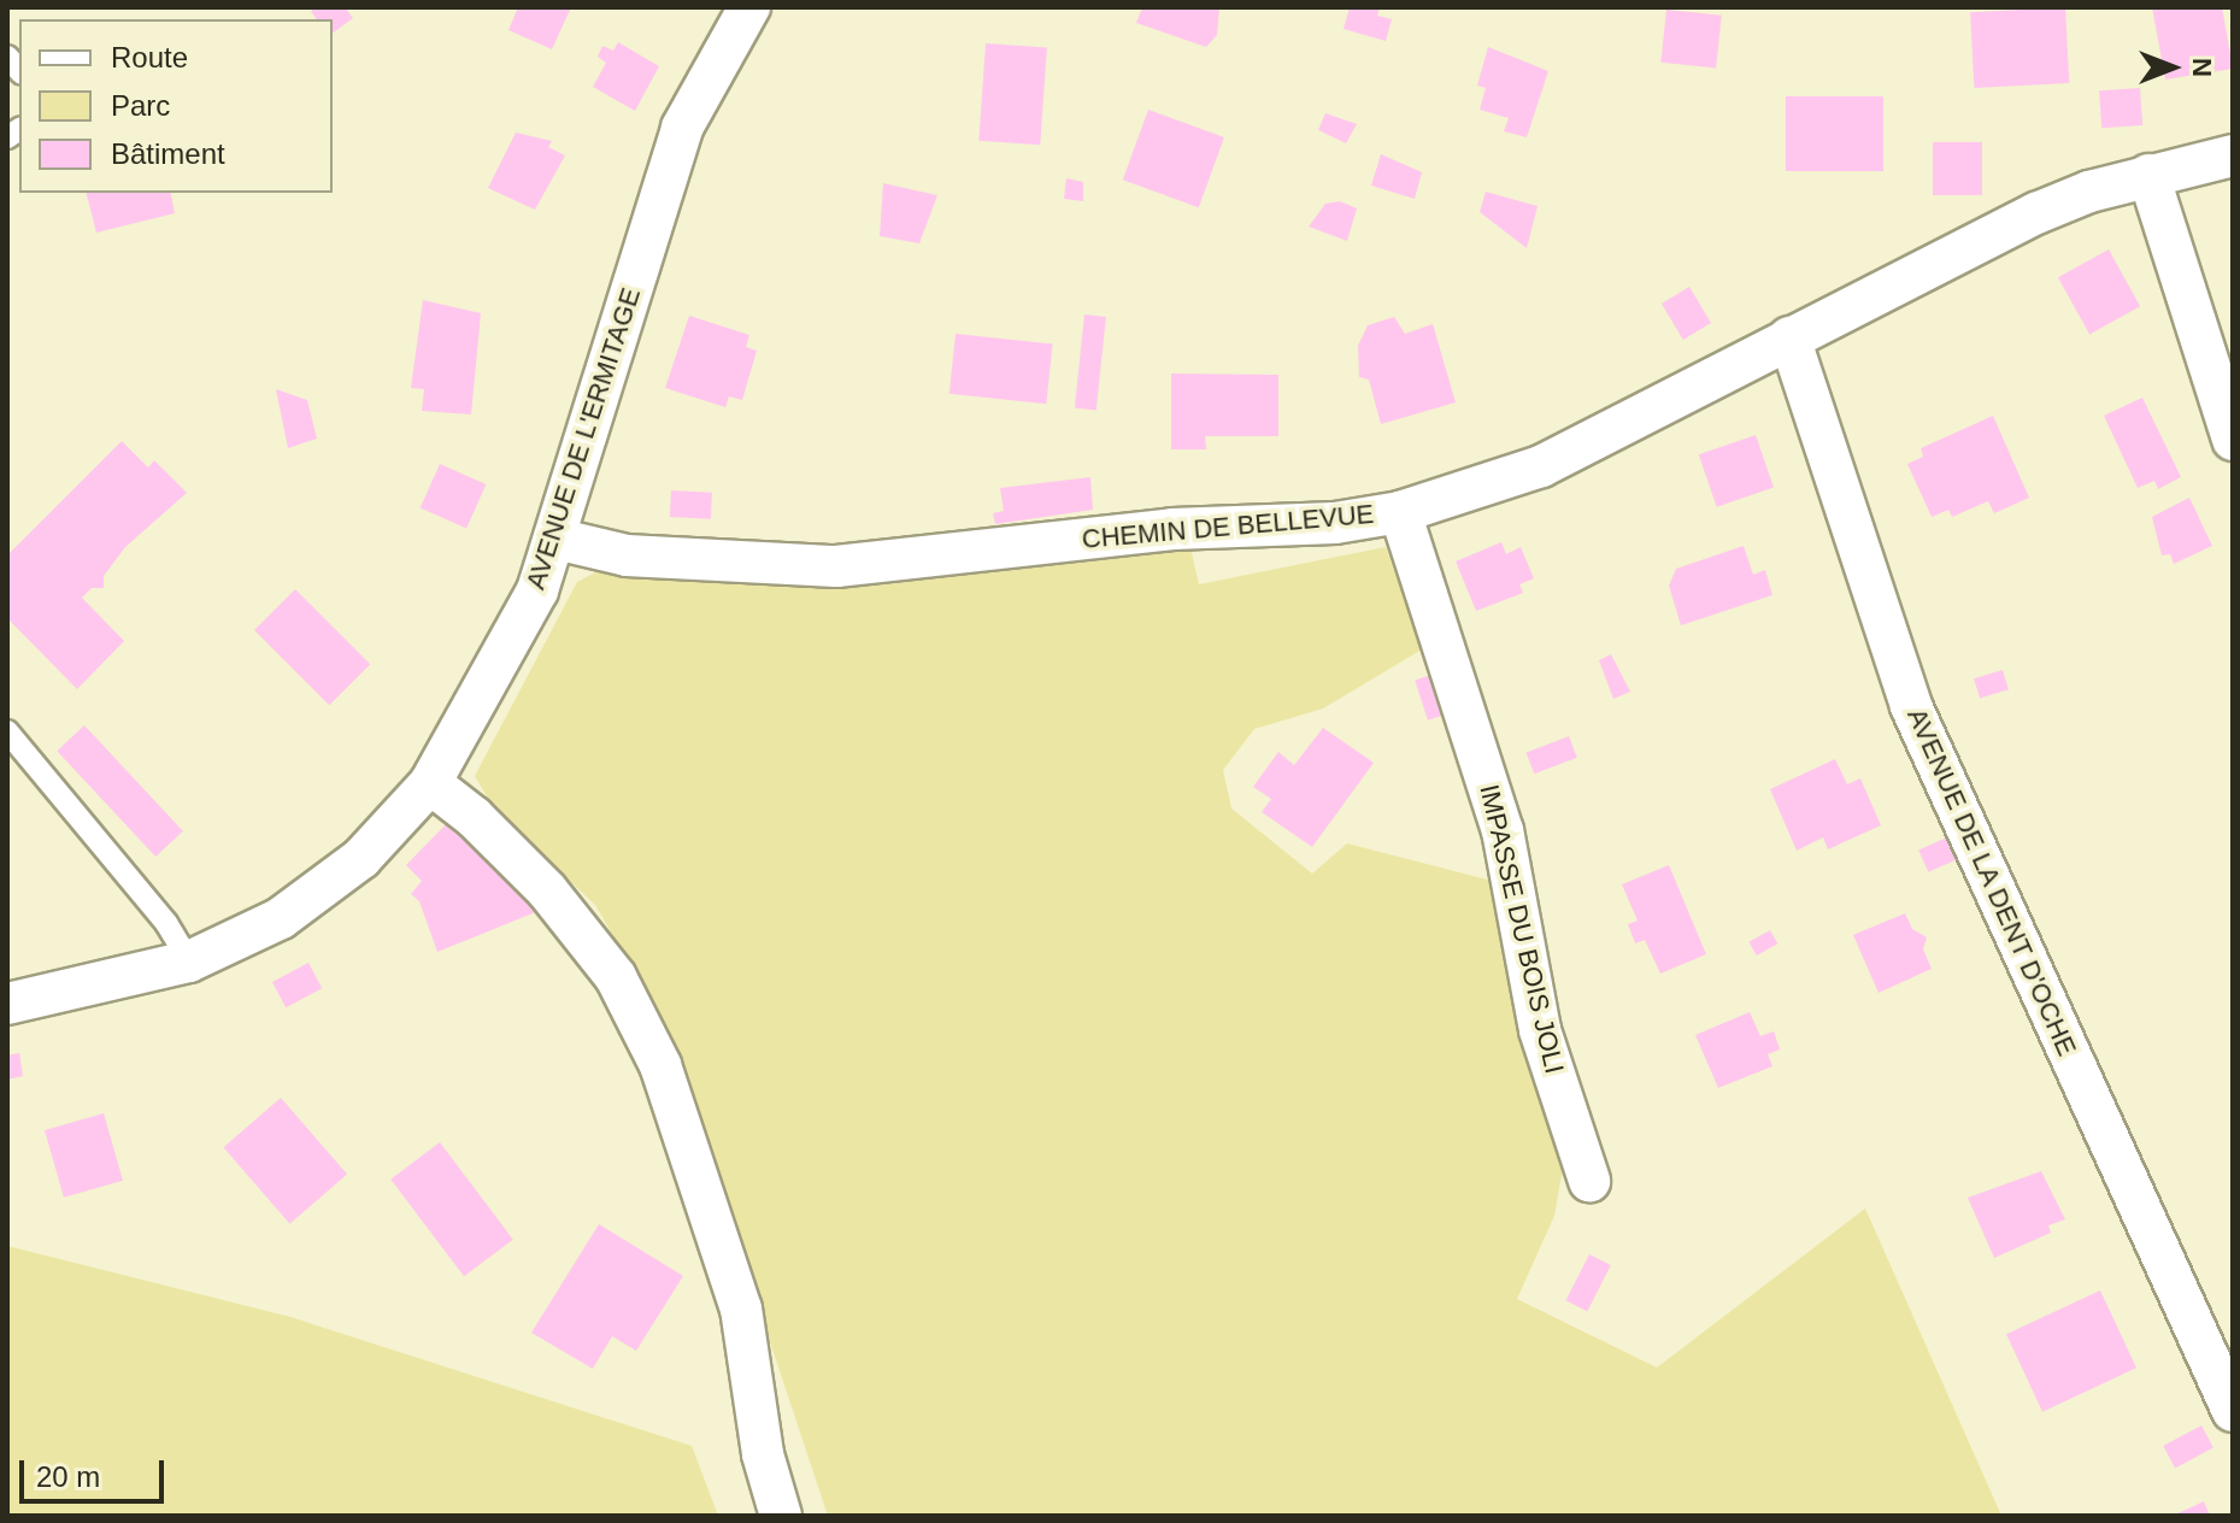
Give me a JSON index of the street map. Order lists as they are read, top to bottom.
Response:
{
  "streets": {
    "street": [
      "AVENUE DE L'ERMITAGE",
      "CHEMIN DE BELLEVUE",
      "AVENUE DE LA DENT D'OCHE",
      "IMPASSE DU BOIS JOLI"
    ]
  },
  "crossings": [
    ["AVENUE DE L'ERMITAGE", "CHEMIN DE BELLEVUE"],
    ["CHEMIN DE BELLEVUE", "AVENUE DE LA DENT D'OCHE"],
    ["CHEMIN DE BELLEVUE", "IMPASSE DU BOIS JOLI"]
  ],
  "legend": ["Route", "Parc", "Bâtiment"],
  "scale_bar": "20 m",
  "north": "right"
}
